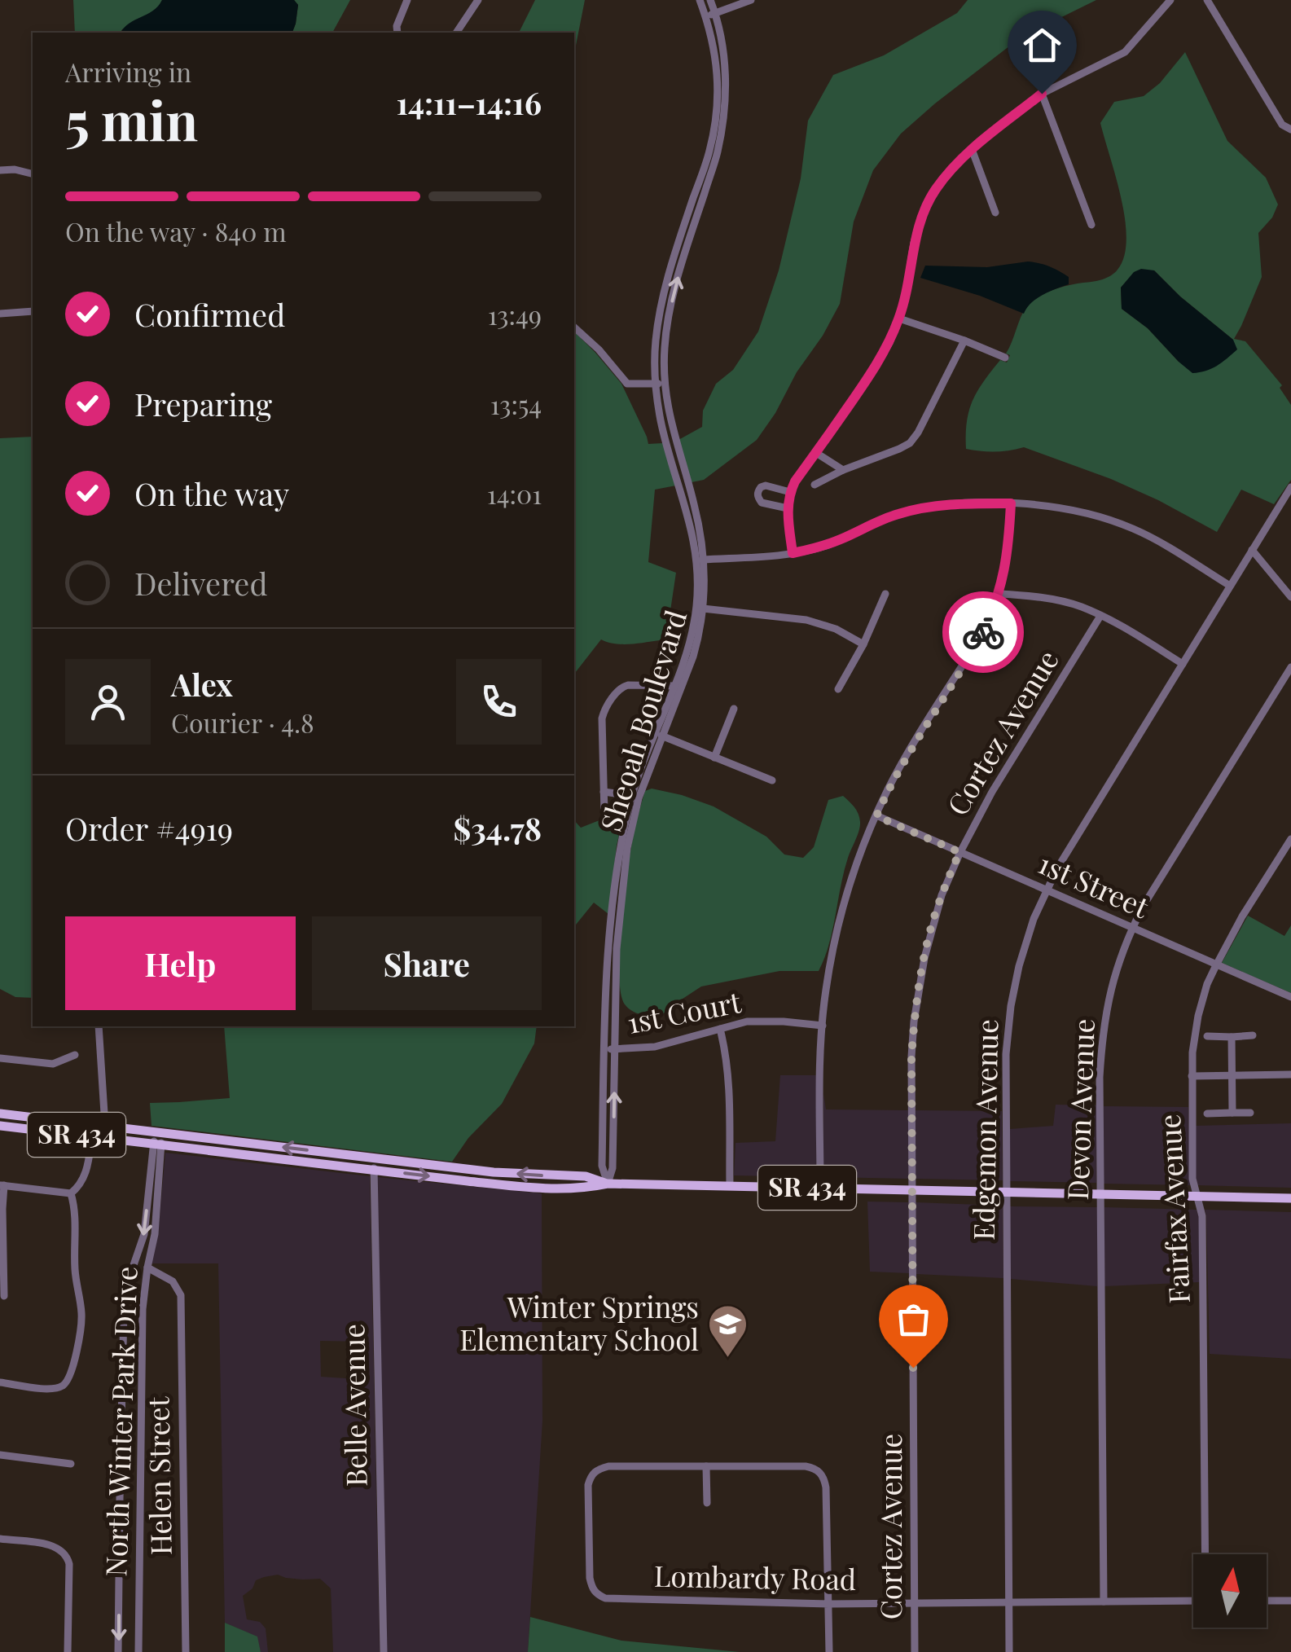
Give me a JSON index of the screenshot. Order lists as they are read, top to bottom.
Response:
{
  "streets": {
    "main road": ["SR 434"],
    "street": [
      "Sheoah Boulevard",
      "Cortez Avenue",
      "1st Street",
      "1st Court",
      "Devon Avenue",
      "Edgemon Avenue",
      "Fairfax Avenue",
      "Belle Avenue",
      "North Winter Park Drive",
      "Helen Street",
      "Lombardy Road"
    ]
  },
  "crossings": [
    ["Sheoah Boulevard", "1st Court"],
    ["Sheoah Boulevard", "SR 434"],
    ["Cortez Avenue", "1st Street"],
    ["Cortez Avenue", "SR 434"],
    ["Cortez Avenue", "Lombardy Road"],
    ["1st Street", "Devon Avenue"],
    ["1st Street", "Edgemon Avenue"],
    ["1st Street", "Fairfax Avenue"],
    ["Devon Avenue", "SR 434"],
    ["Devon Avenue", "Lombardy Road"],
    ["Edgemon Avenue", "SR 434"],
    ["Edgemon Avenue", "Lombardy Road"],
    ["SR 434", "Fairfax Avenue"],
    ["SR 434", "Belle Avenue"],
    ["SR 434", "North Winter Park Drive"],
    ["North Winter Park Drive", "Helen Street"]
  ],
  "places": {
    "school or university": ["Winter Springs Elementary School"]
  },
  "north": "top",
  "page": {
    "heading": ["5 min", "Arriving in", "14:11–14:16"],
    "panel": [
      "Alex",
      "Courier · 4.8",
      "Order #4919",
      "$34.78"
    ],
    "bar": "On the way · 840 m",
    "list": [
      ["Confirmed", "13:49"],
      ["Preparing", "13:54"],
      ["On the way", "14:01"],
      "Delivered"
    ],
    "buttons": ["Help", "Share"]
  }
}
